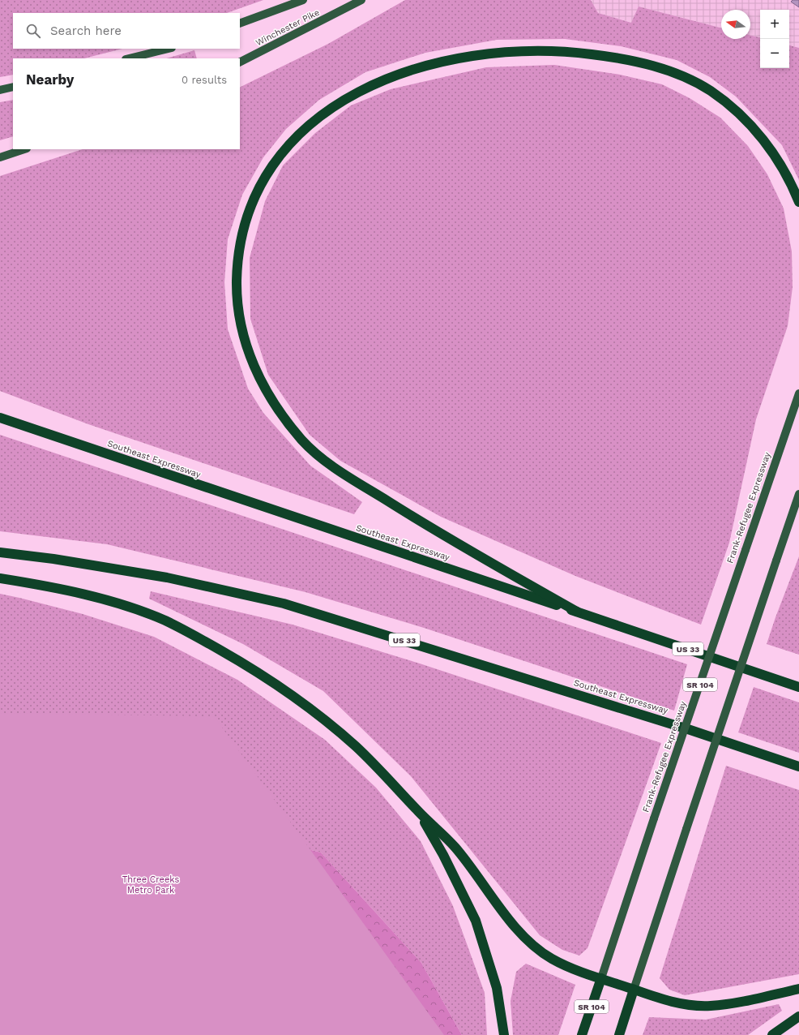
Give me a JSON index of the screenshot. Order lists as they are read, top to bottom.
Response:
{
  "streets": {
    "highway": [
      "Southeast Expressway",
      "Frank-Refugee Expressway",
      "US 33",
      "SR 104"
    ],
    "main road": ["Winchester Pike"]
  },
  "parks": ["Three Creeks Metro Park"],
  "north": "left",
  "page": {
    "map_buttons": ["+", "−"],
    "search": "Search here",
    "heading": ["Nearby", "0 results"]
  }
}
